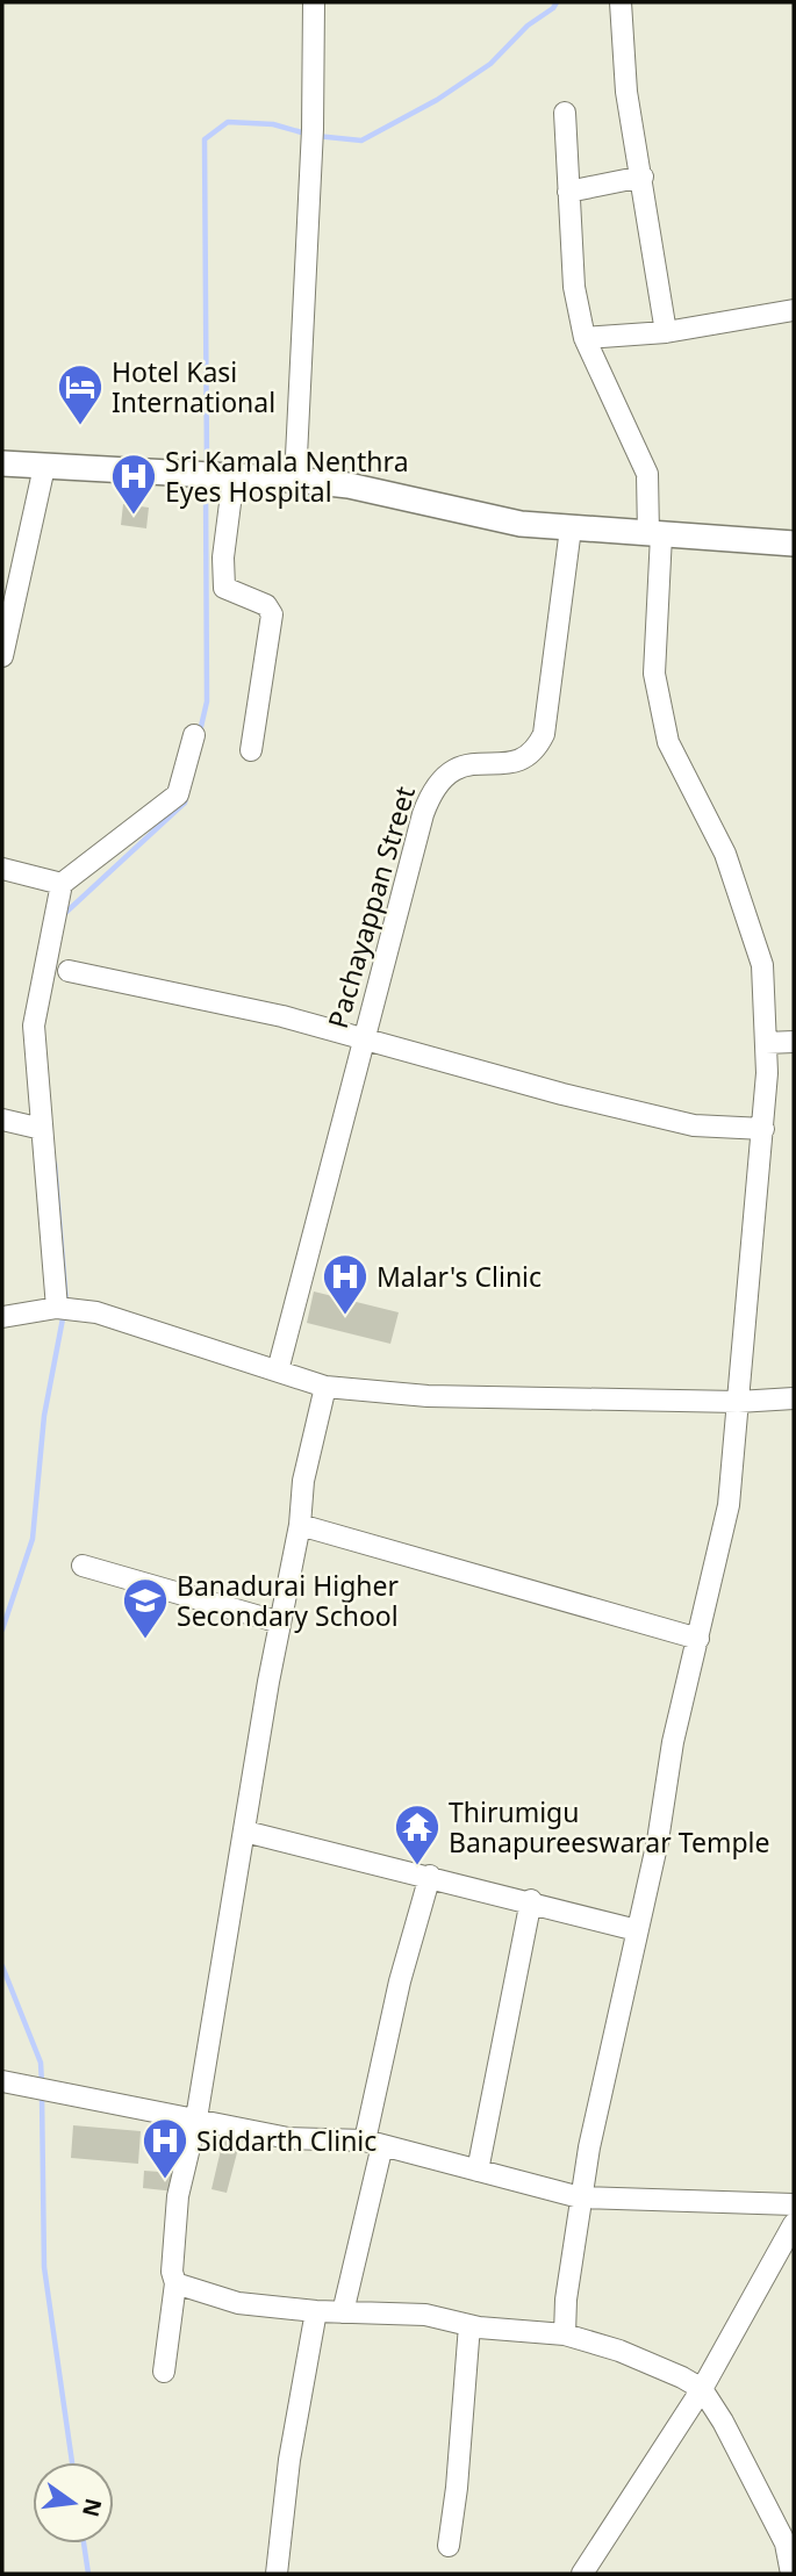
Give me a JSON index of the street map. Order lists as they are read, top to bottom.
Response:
{
  "streets": {
    "street": ["Pachayappan Street"]
  },
  "places": {
    "hotel": ["Hotel Kasi International"],
    "hospital": ["Sri Kamala Nenthra Eyes Hospital", "Malar's Clinic", "Siddarth Clinic"],
    "school or university": ["Banadurai Higher Secondary School"],
    "temple": ["Thirumigu Banapureeswarar Temple"]
  },
  "north": "right"
}
